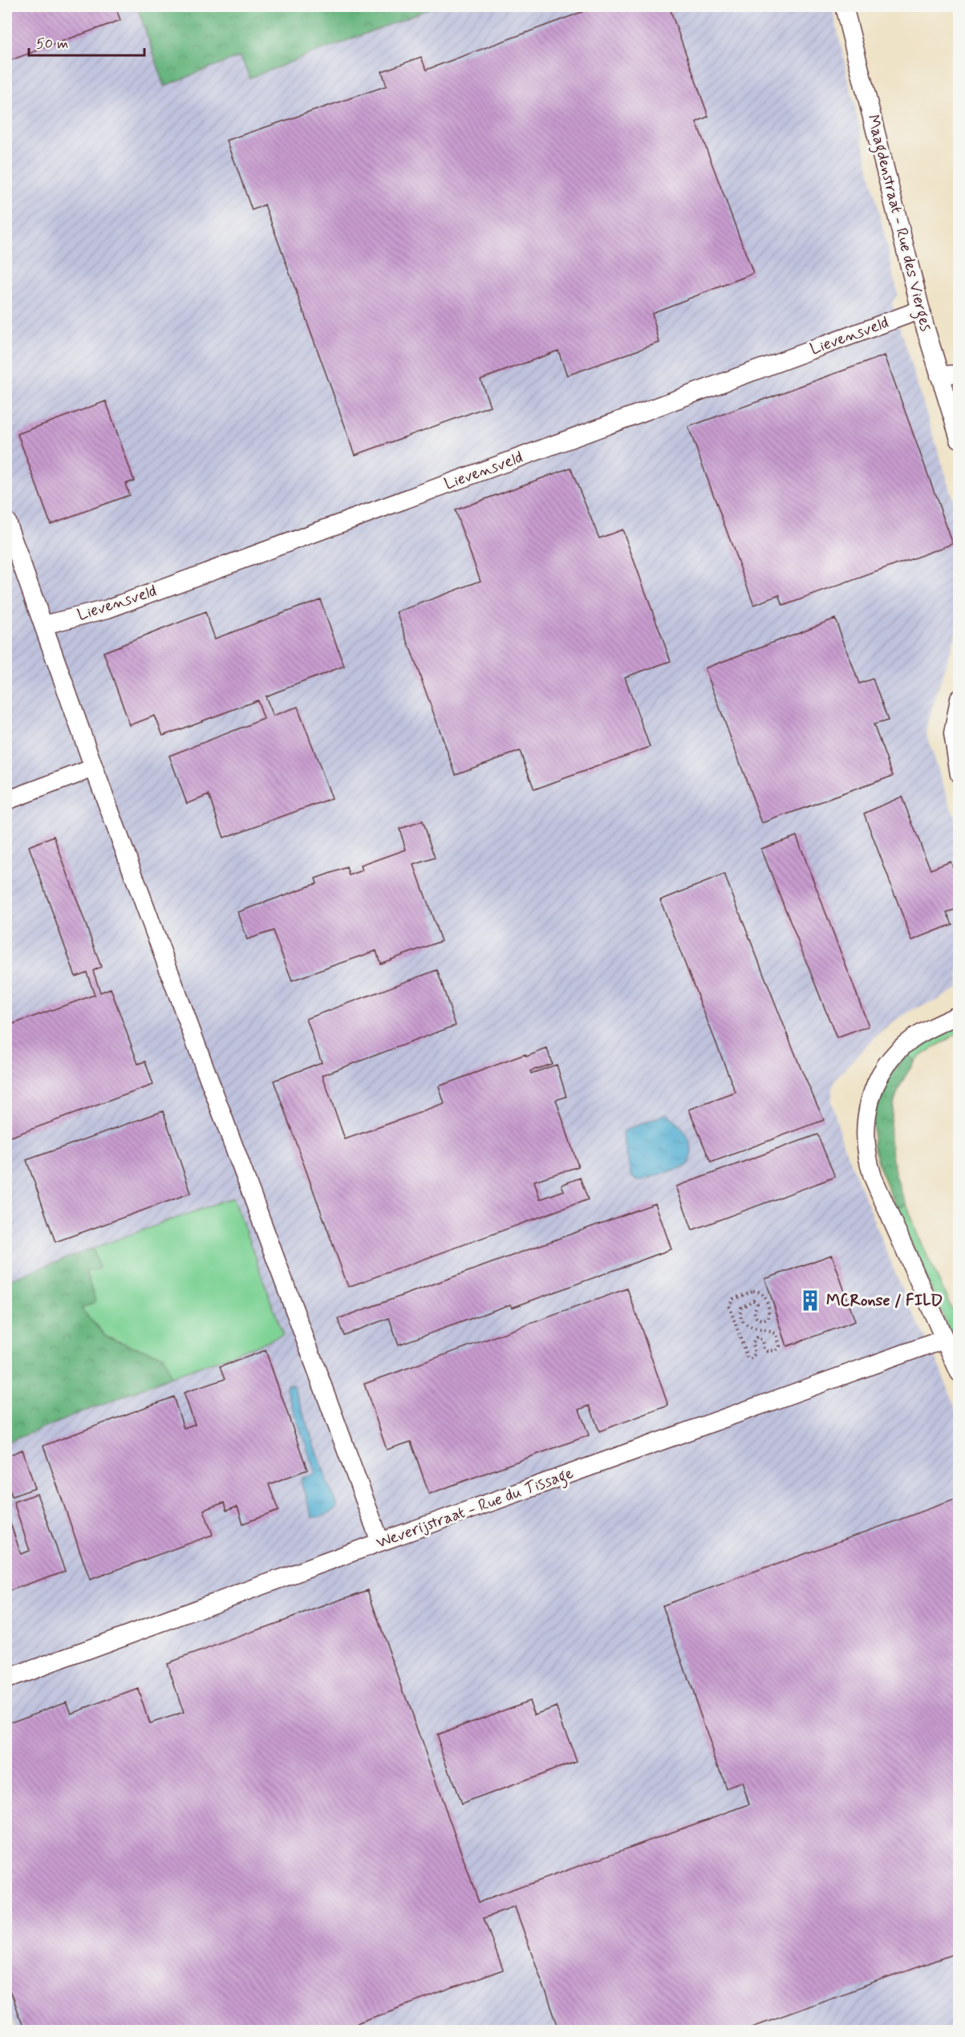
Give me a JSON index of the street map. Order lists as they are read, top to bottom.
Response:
{
  "streets": {
    "street": ["Maagdenstraat - Rue des Vierges", "Lievensveld", "Weverijstraat - Rue du Tissage"]
  },
  "crossings": [
    ["Maagdenstraat - Rue des Vierges", "Lievensveld"]
  ],
  "places": {
    "building": ["MCRonse / FILD"]
  },
  "scale_bar": "50 m"
}
